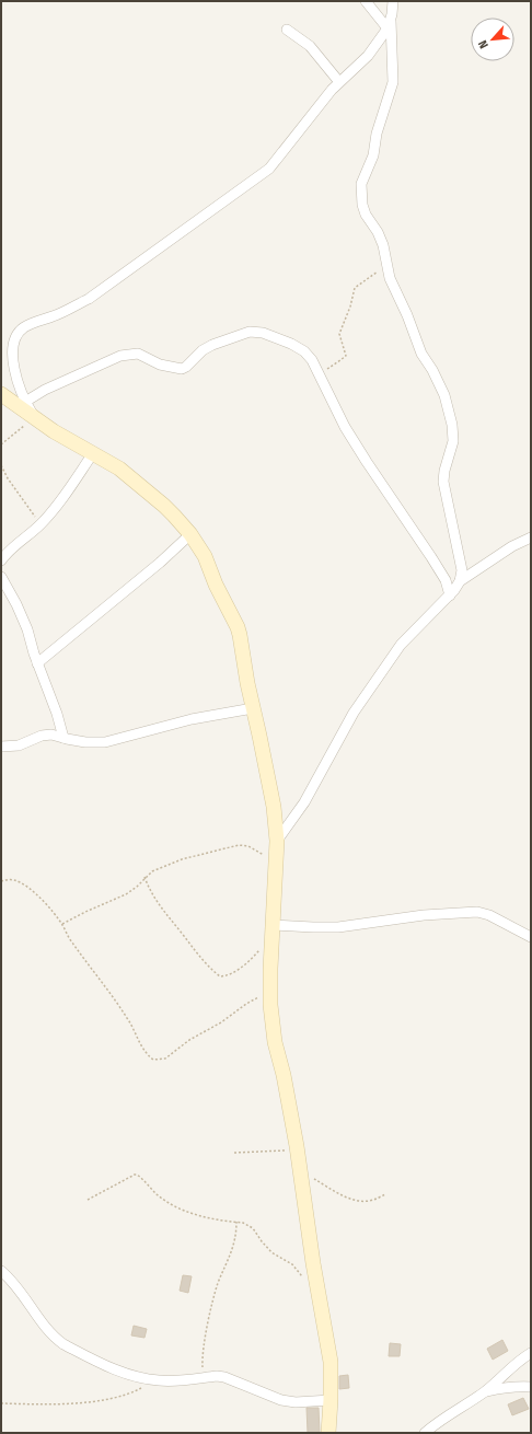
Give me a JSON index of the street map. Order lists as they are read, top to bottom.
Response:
{
  "north": "bottom left"
}
